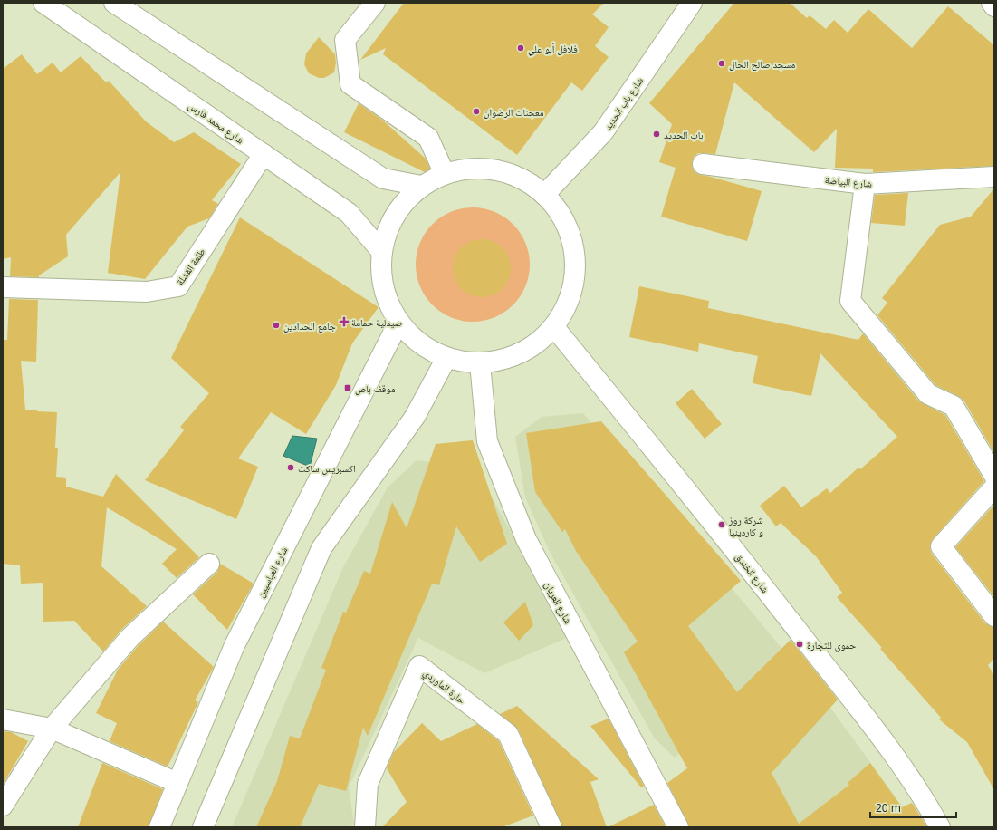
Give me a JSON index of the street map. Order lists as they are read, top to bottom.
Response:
{
  "streets": {
    "main road": [
      "شارع باب الحديد",
      "شارع محمد فارس",
      "شارع البياضة",
      "طلعة القشلة",
      "شارع العباسيين",
      "شارع الخندق",
      "شارع العريان",
      "حارة الماوردي"
    ]
  },
  "crossings": [
    ["شارع محمد فارس", "طلعة القشلة"]
  ],
  "places": {
    "other": [
      "فلافل أبو علي",
      "مسجد صالح الحال",
      "معجنات الرضوان",
      "باب الحديد",
      "جامع الحدادين",
      "اكسبريس ساكت",
      "شركة روز و كاردينيا",
      "حموي للتجارة"
    ],
    "health": ["صيدلية حمامة"],
    "transit": ["موقف باص"]
  },
  "scale_bar": "20 m"
}
